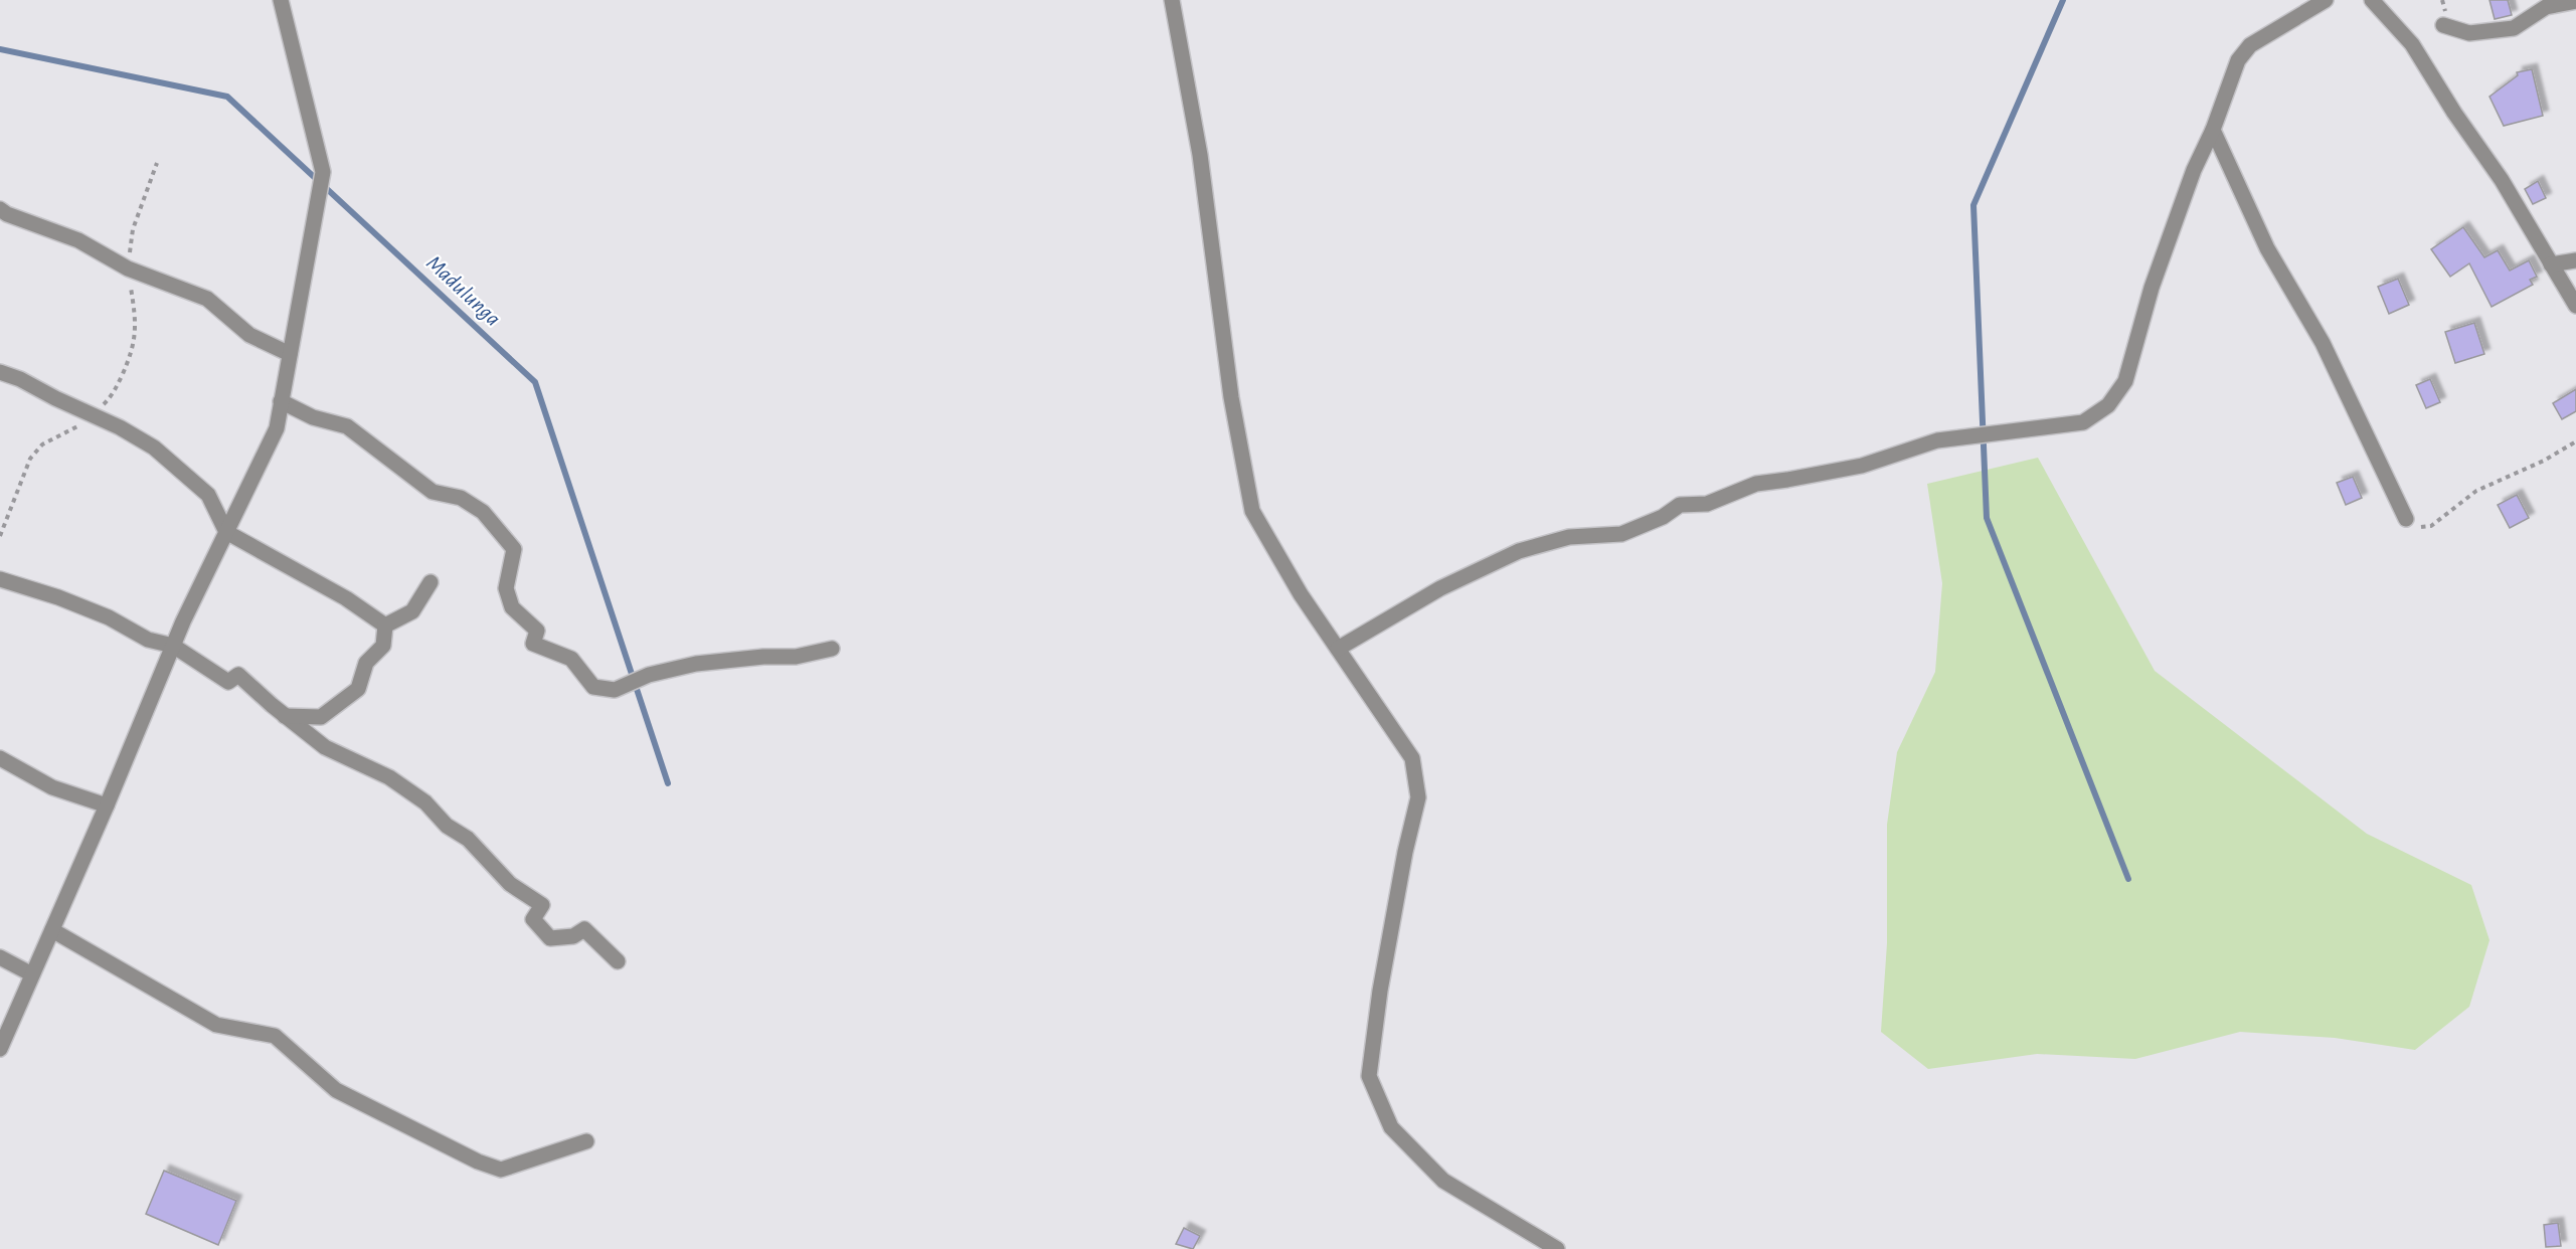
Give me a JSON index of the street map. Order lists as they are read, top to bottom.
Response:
{
  "water": ["Madulunga"]
}
